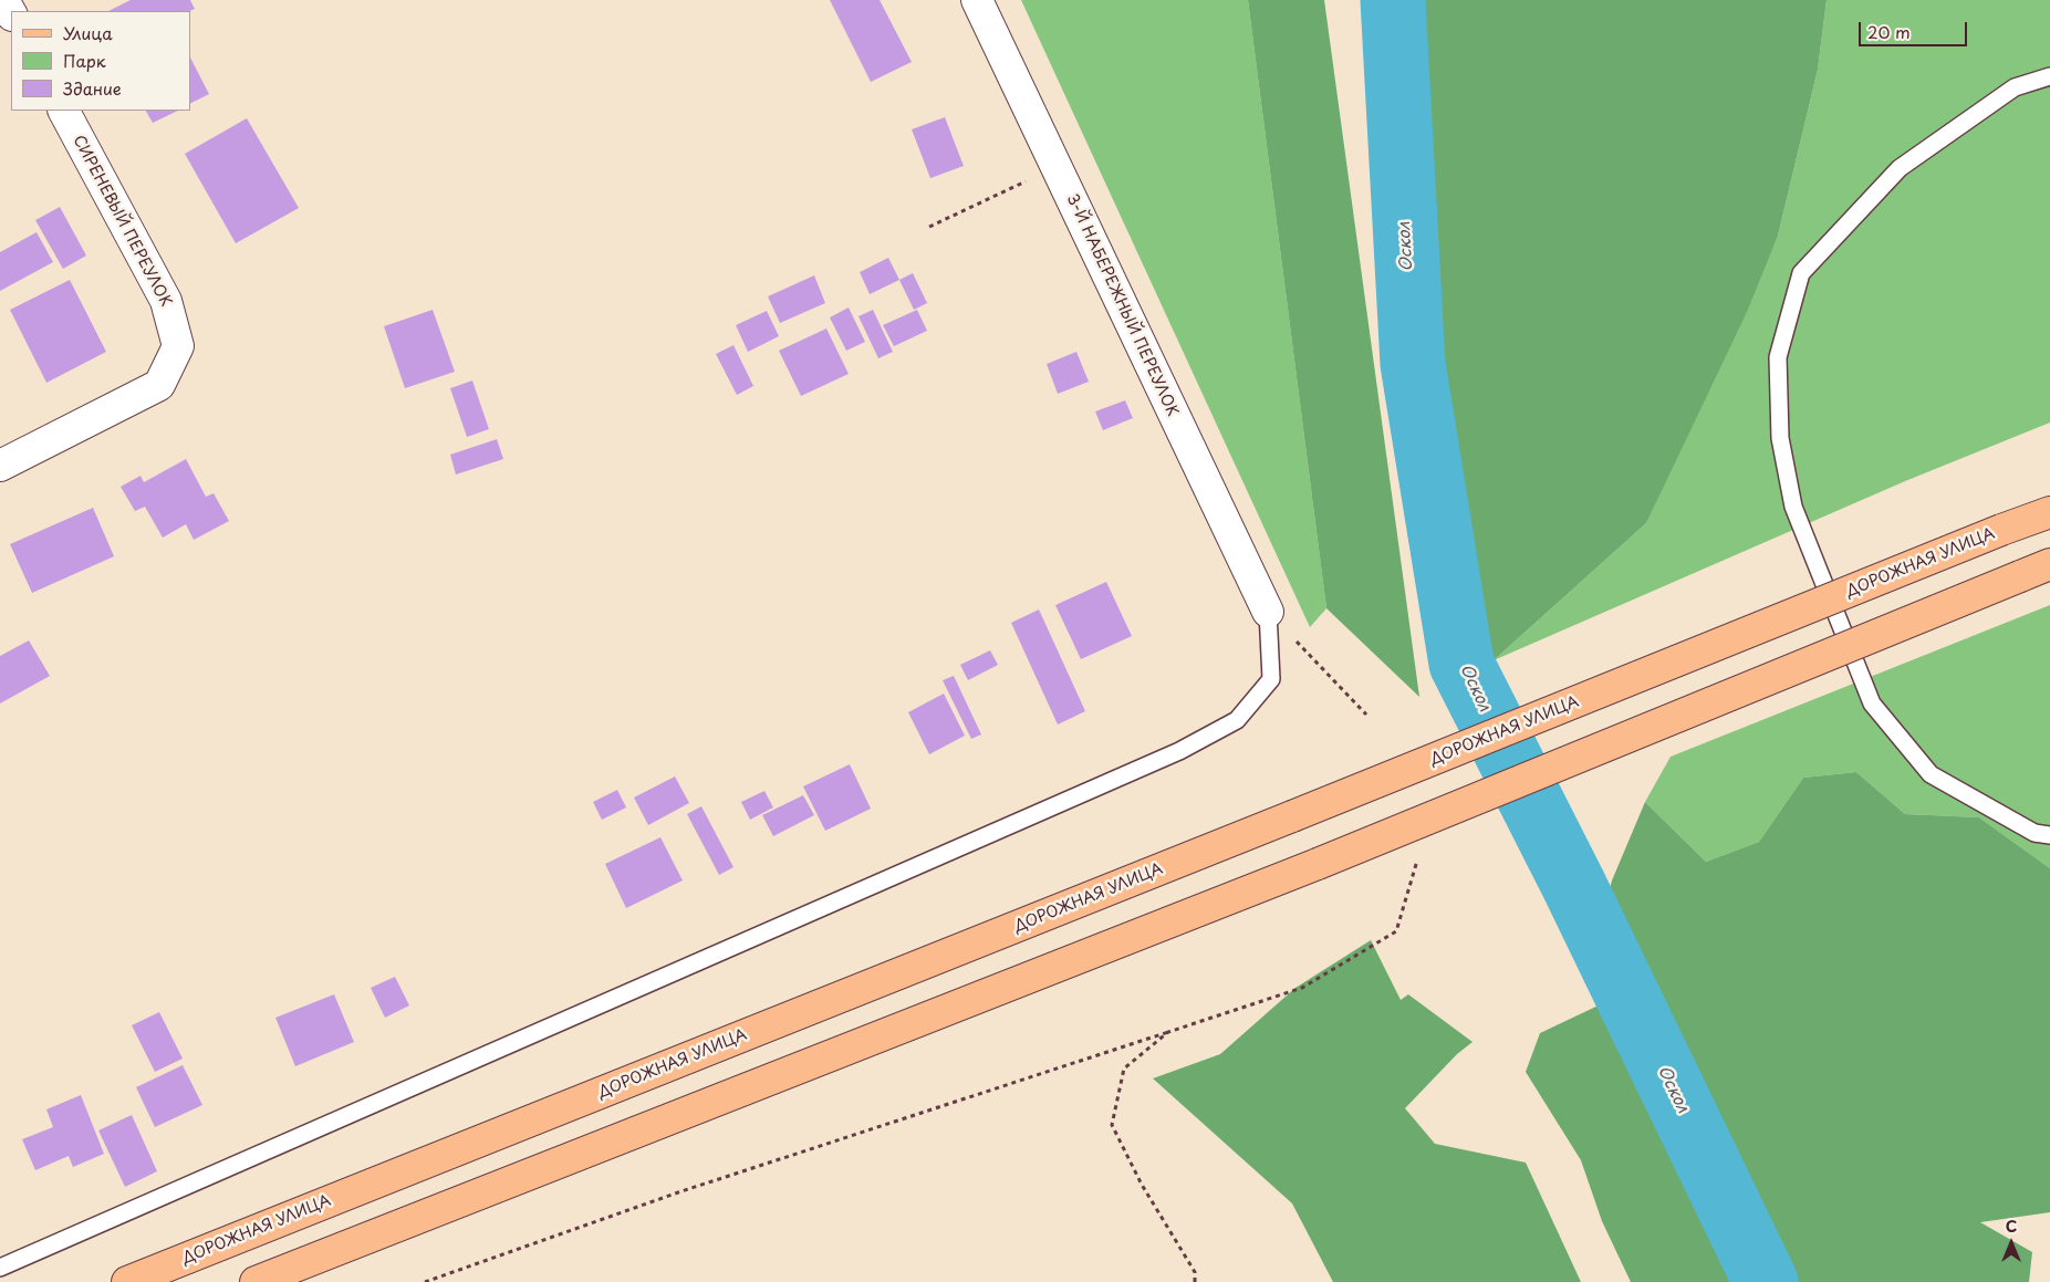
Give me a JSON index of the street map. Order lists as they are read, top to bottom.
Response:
{
  "streets": {
    "main road": ["ДОРОЖНАЯ УЛИЦА"],
    "street": ["СИРЕНЕВЫЙ ПЕРЕУЛОК", "3-Й НАБЕРЕЖНЫЙ ПЕРЕУЛОК"]
  },
  "water": ["Оскол"],
  "legend": ["Улица", "Парк", "Здание"],
  "scale_bar": "20 m",
  "north": "top"
}
